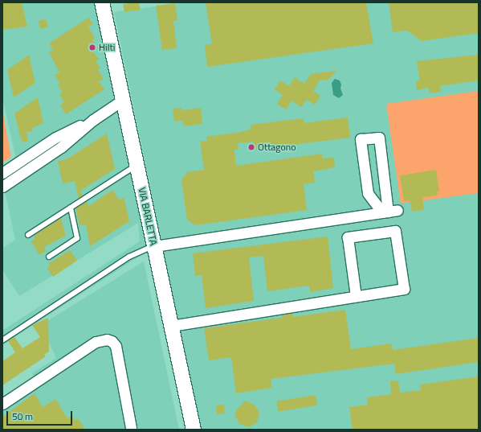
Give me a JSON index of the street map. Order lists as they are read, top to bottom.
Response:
{
  "streets": {
    "main road": ["VIA BARLETTA"]
  },
  "places": ["Hilti", "Ottagono"],
  "scale_bar": "50 m"
}
